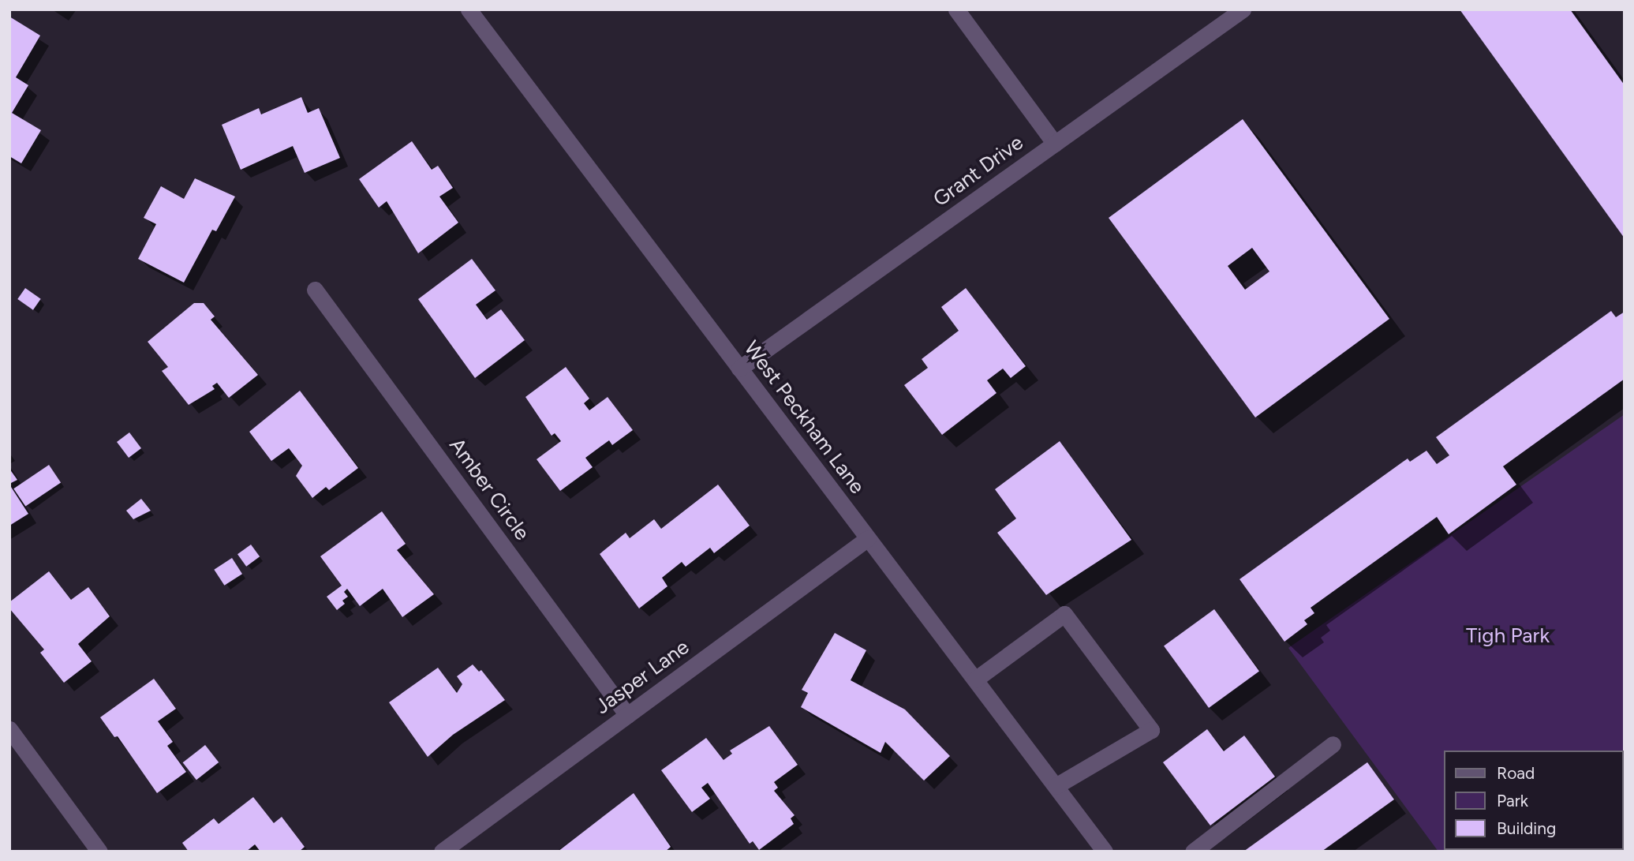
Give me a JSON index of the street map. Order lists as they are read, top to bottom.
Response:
{
  "streets": {
    "street": [
      "Grant Drive",
      "West Peckham Lane",
      "Amber Circle",
      "Jasper Lane"
    ]
  },
  "crossings": [
    ["Grant Drive", "West Peckham Lane"],
    ["West Peckham Lane", "Jasper Lane"],
    ["Amber Circle", "Jasper Lane"]
  ],
  "parks": ["Tigh Park"],
  "legend": ["Road", "Park", "Building"]
}
